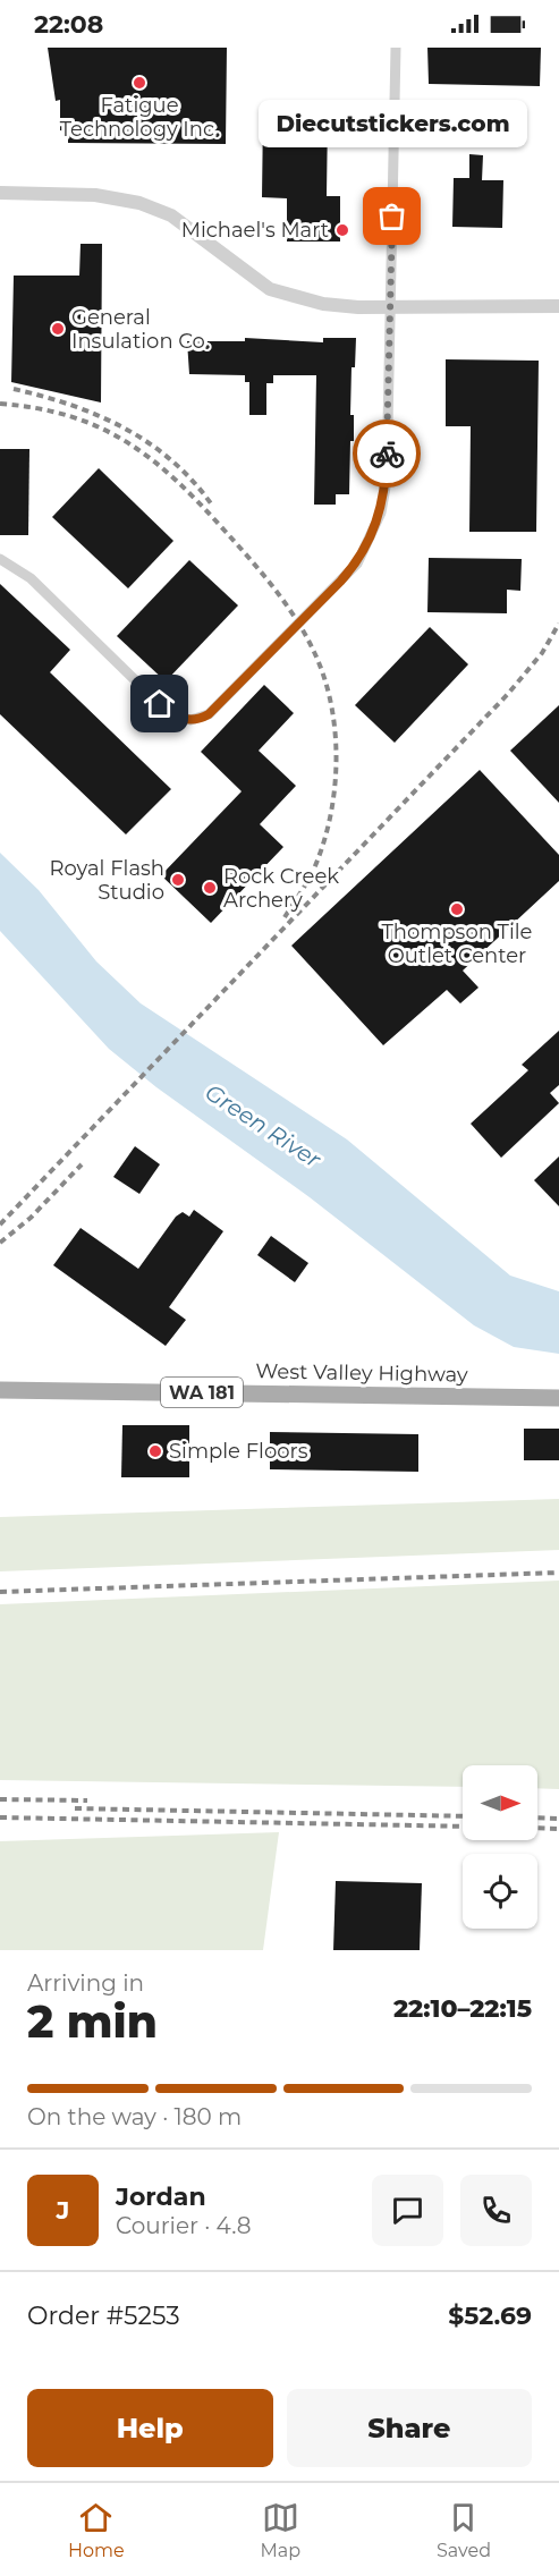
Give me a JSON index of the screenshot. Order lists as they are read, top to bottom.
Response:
{
  "streets": {
    "main road": ["West Valley Highway", "WA 181"]
  },
  "water": ["Green River"],
  "places": [
    "Fatigue Technology Inc.",
    "Diecutstickers.com",
    "Michael's Mart",
    "General Insulation Co.",
    "Royal Flash Studio",
    "Rock Creek Archery",
    "Thompson Tile Outlet Center",
    "Simple Floors"
  ],
  "north": "right",
  "page": {
    "status": "22:08",
    "bubble": "Diecutstickers.com",
    "heading": ["2 min", "Arriving in", "22:10–22:15"],
    "panel": [
      "Jordan",
      "Courier · 4.8",
      "Order #5253",
      "$52.69"
    ],
    "bar": "On the way · 180 m",
    "round": "J",
    "buttons": ["Help", "Share"],
    "tabs": ["Home", "Map", "Saved"]
  }
}
